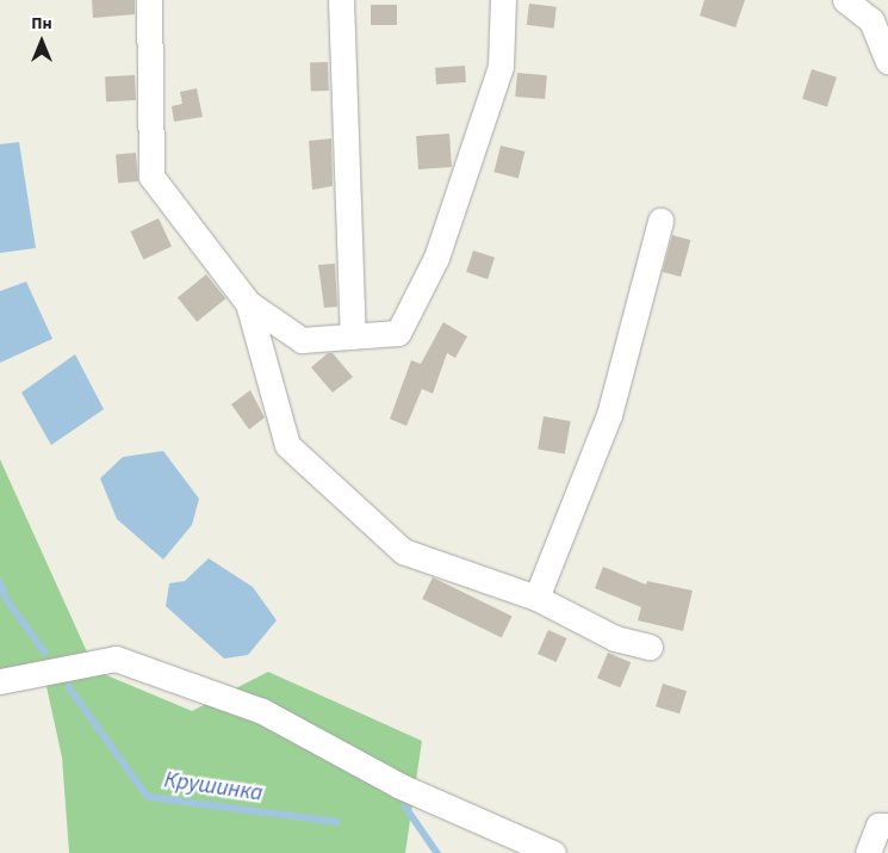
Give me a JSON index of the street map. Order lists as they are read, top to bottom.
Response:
{
  "water": ["Крушинка"],
  "north": "top"
}
